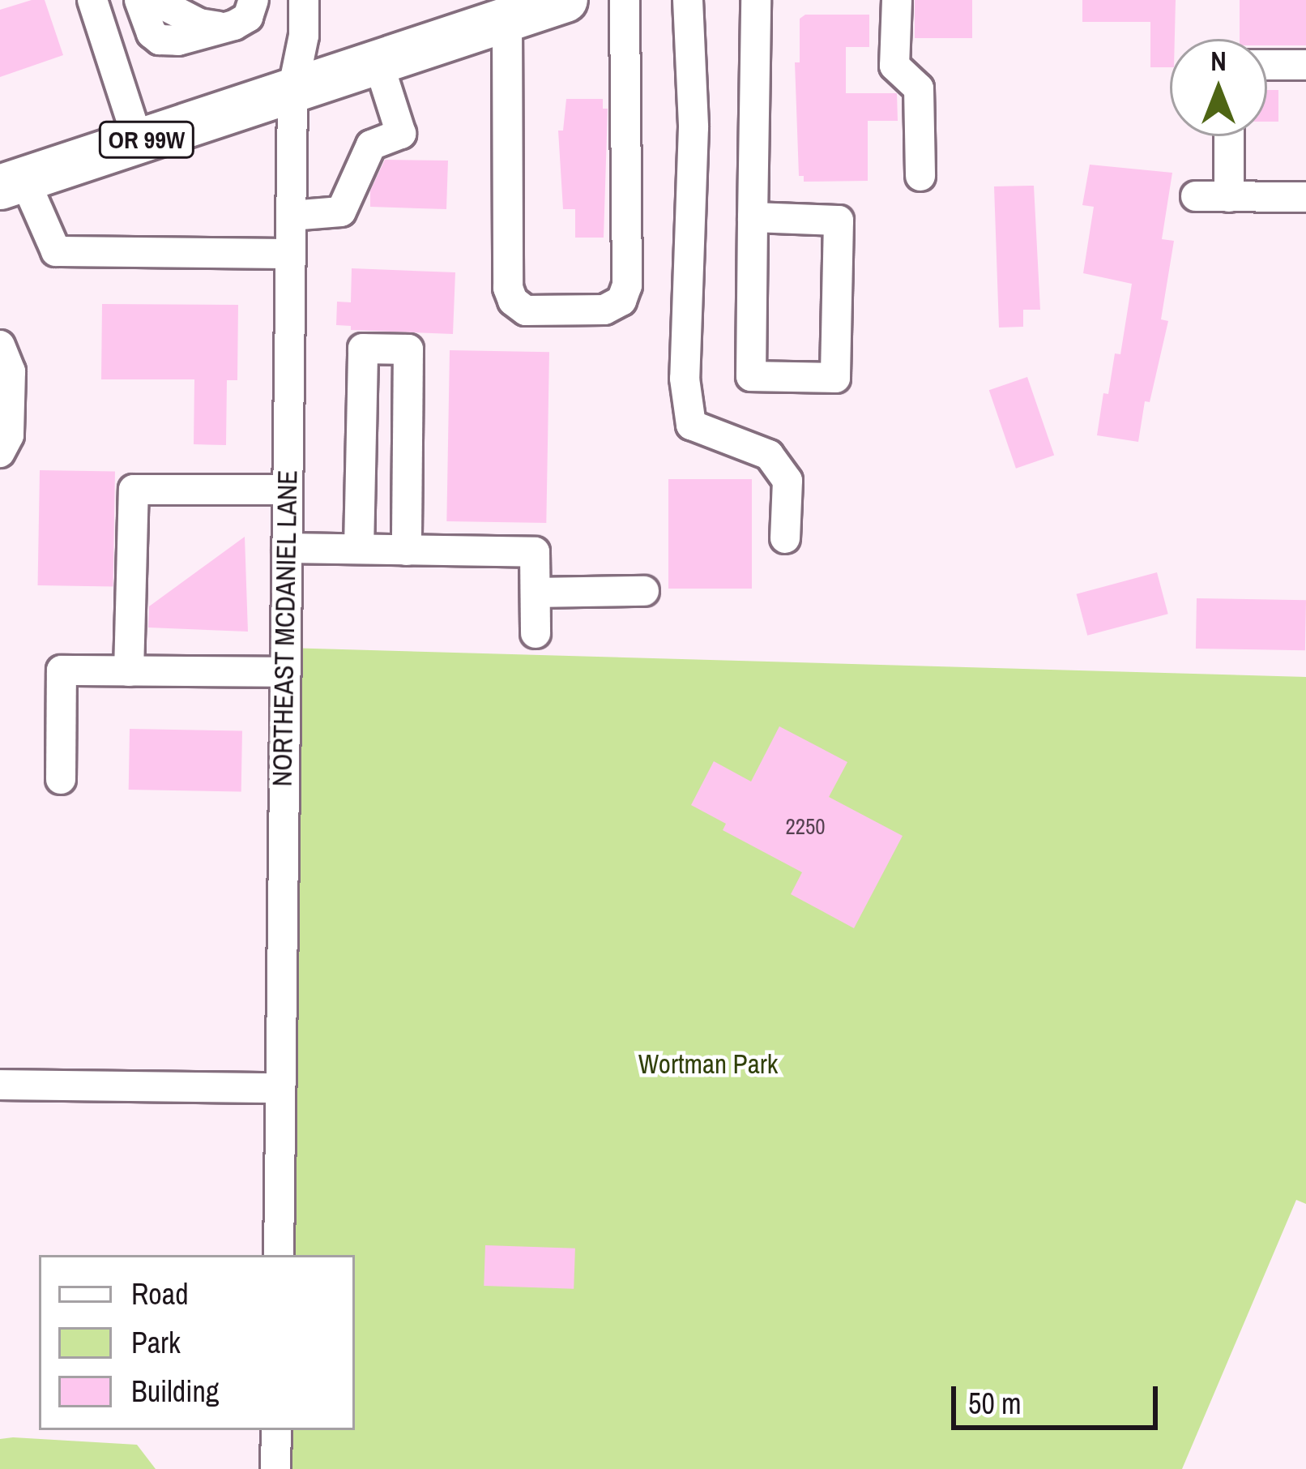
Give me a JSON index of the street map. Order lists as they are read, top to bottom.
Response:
{
  "streets": {
    "highway": ["OR 99W"],
    "street": ["NORTHEAST MCDANIEL LANE"]
  },
  "crossings": [
    ["OR 99W", "NORTHEAST MCDANIEL LANE"]
  ],
  "parks": ["Wortman Park"],
  "house_numbers": ["2250"],
  "legend": ["Road", "Park", "Building"],
  "scale_bar": "50 m",
  "north": "top"
}
